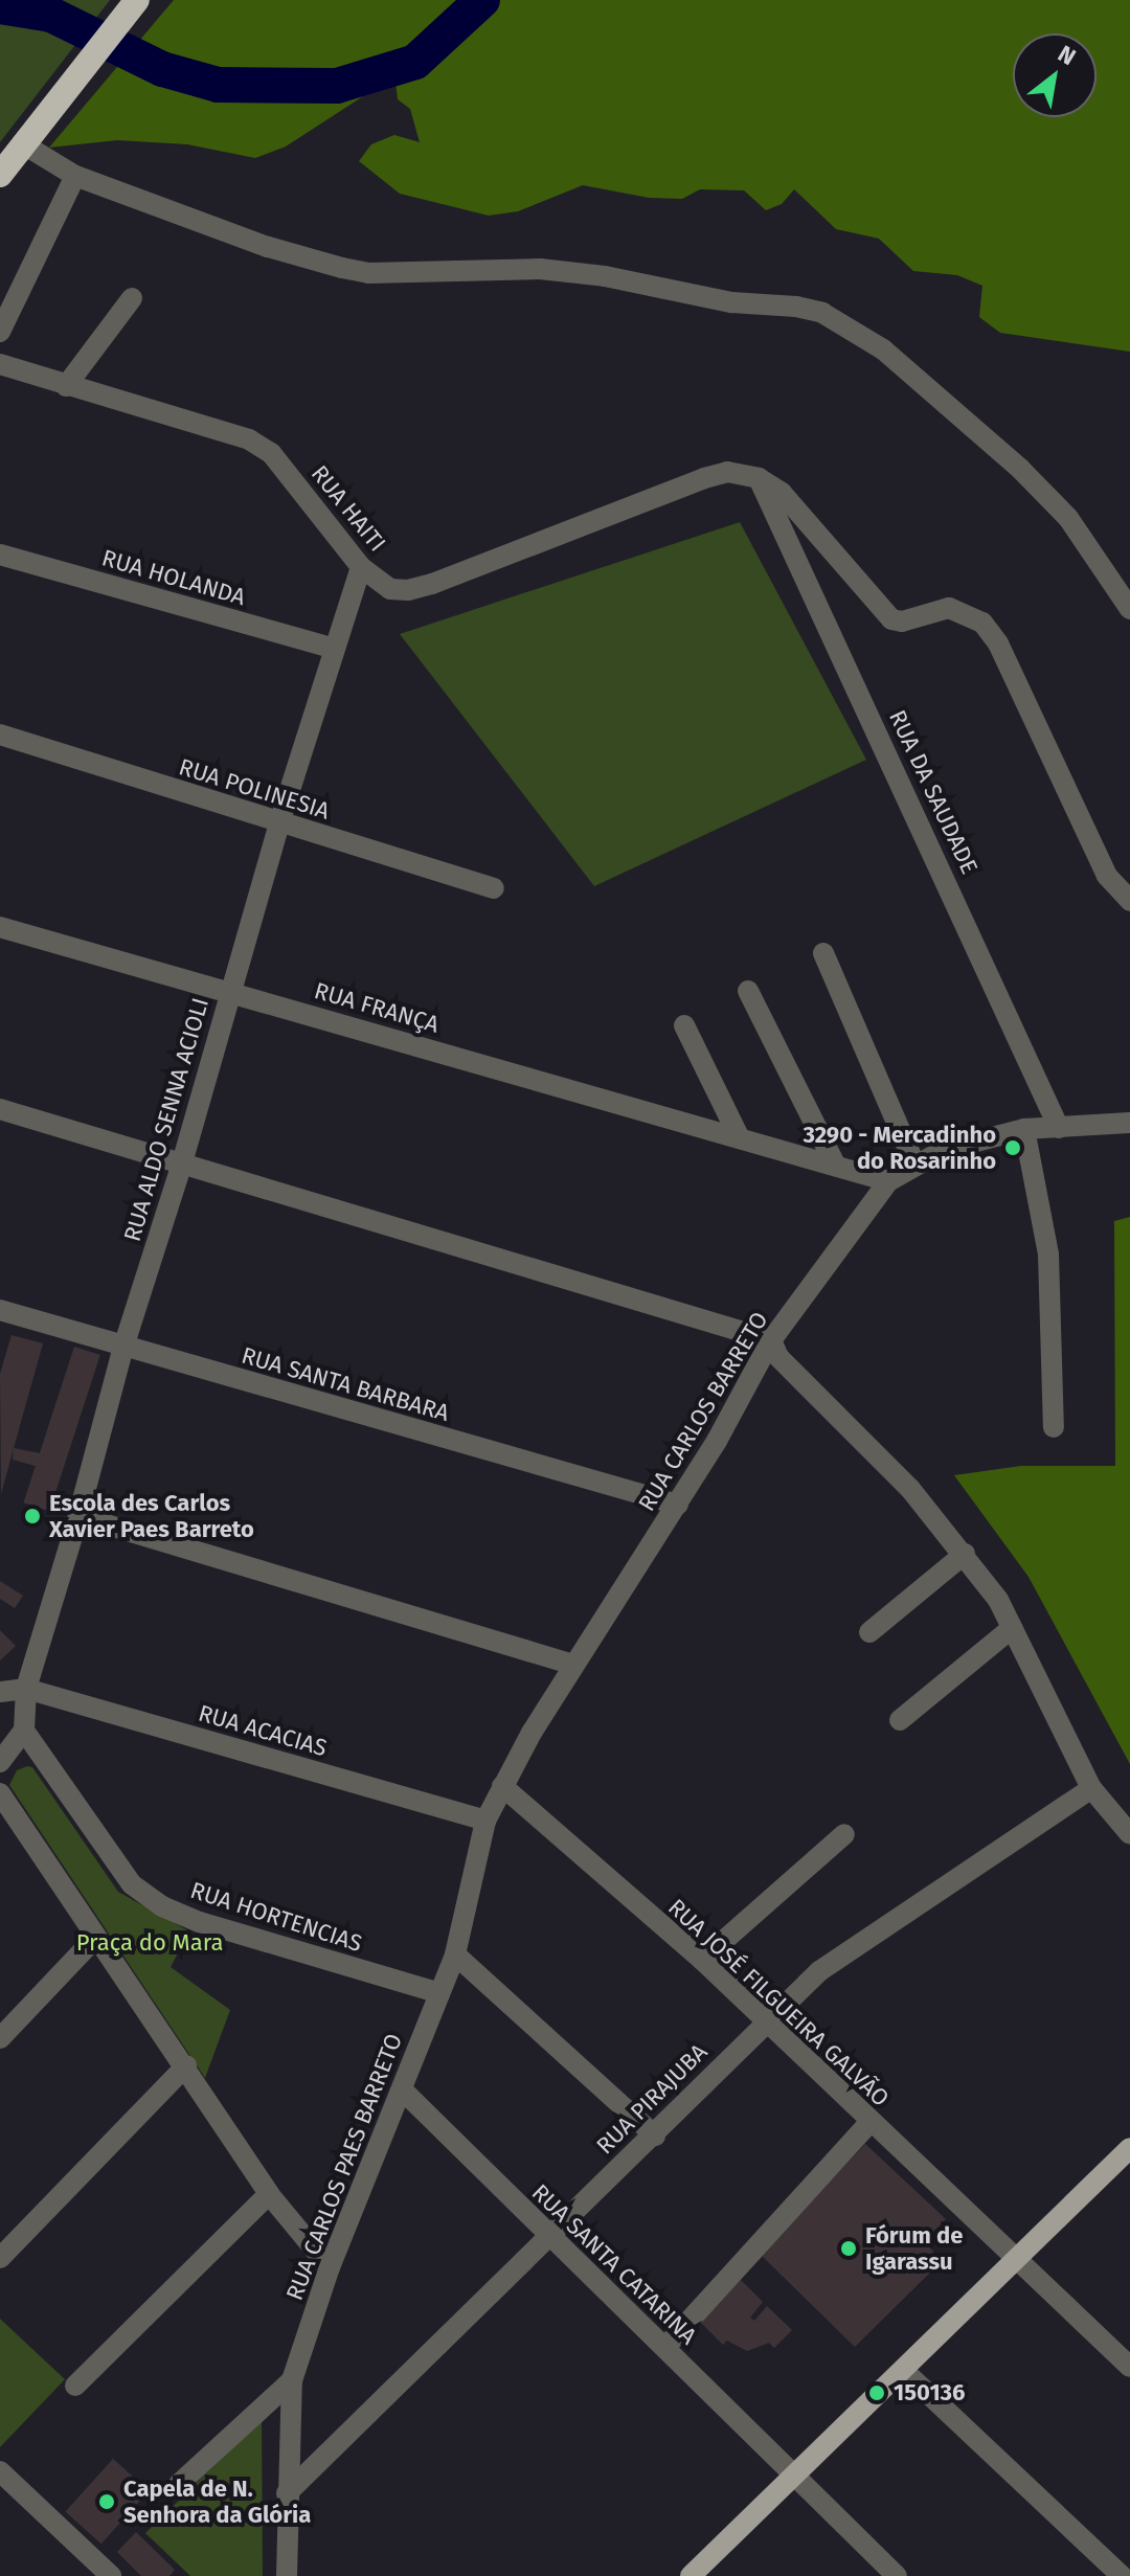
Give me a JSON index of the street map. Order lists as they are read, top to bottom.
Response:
{
  "streets": {
    "street": [
      "RUA HAITI",
      "RUA HOLANDA",
      "RUA POLINESIA",
      "RUA DA SAUDADE",
      "RUA FRANÇA",
      "RUA ALDO SENNA ACIOLI",
      "RUA SANTA BARBARA",
      "RUA CARLOS BARRETO",
      "RUA ACACIAS",
      "RUA HORTENCIAS",
      "RUA JOSÉ FILGUEIRA GALVÃO",
      "RUA PIRAJUBA",
      "RUA CARLOS PAES BARRETO",
      "RUA SANTA CATARINA"
    ]
  },
  "crossings": [
    ["RUA HAITI", "RUA DA SAUDADE"],
    ["RUA HAITI", "RUA ALDO SENNA ACIOLI"],
    ["RUA HOLANDA", "RUA ALDO SENNA ACIOLI"],
    ["RUA POLINESIA", "RUA ALDO SENNA ACIOLI"],
    ["RUA DA SAUDADE", "RUA CARLOS BARRETO"],
    ["RUA FRANÇA", "RUA ALDO SENNA ACIOLI"],
    ["RUA FRANÇA", "RUA CARLOS BARRETO"],
    ["RUA ALDO SENNA ACIOLI", "RUA SANTA BARBARA"],
    ["RUA ALDO SENNA ACIOLI", "RUA ACACIAS"],
    ["RUA SANTA BARBARA", "RUA CARLOS BARRETO"],
    ["RUA CARLOS BARRETO", "RUA JOSÉ FILGUEIRA GALVÃO"],
    ["RUA CARLOS BARRETO", "RUA CARLOS PAES BARRETO"],
    ["RUA ACACIAS", "RUA CARLOS PAES BARRETO"],
    ["RUA HORTENCIAS", "RUA CARLOS PAES BARRETO"],
    ["RUA JOSÉ FILGUEIRA GALVÃO", "RUA PIRAJUBA"],
    ["RUA JOSÉ FILGUEIRA GALVÃO", "RUA CARLOS PAES BARRETO"],
    ["RUA PIRAJUBA", "RUA CARLOS PAES BARRETO"],
    ["RUA PIRAJUBA", "RUA SANTA CATARINA"],
    ["RUA CARLOS PAES BARRETO", "RUA SANTA CATARINA"]
  ],
  "parks": ["Praça do Mara"],
  "places": [
    "3290 - Mercadinho do Rosarinho",
    "Escola des Carlos Xavier Paes Barreto",
    "Fórum de Igarassu",
    "150136",
    "Capela de N. Senhora da Glória"
  ],
  "north": "top right"
}
